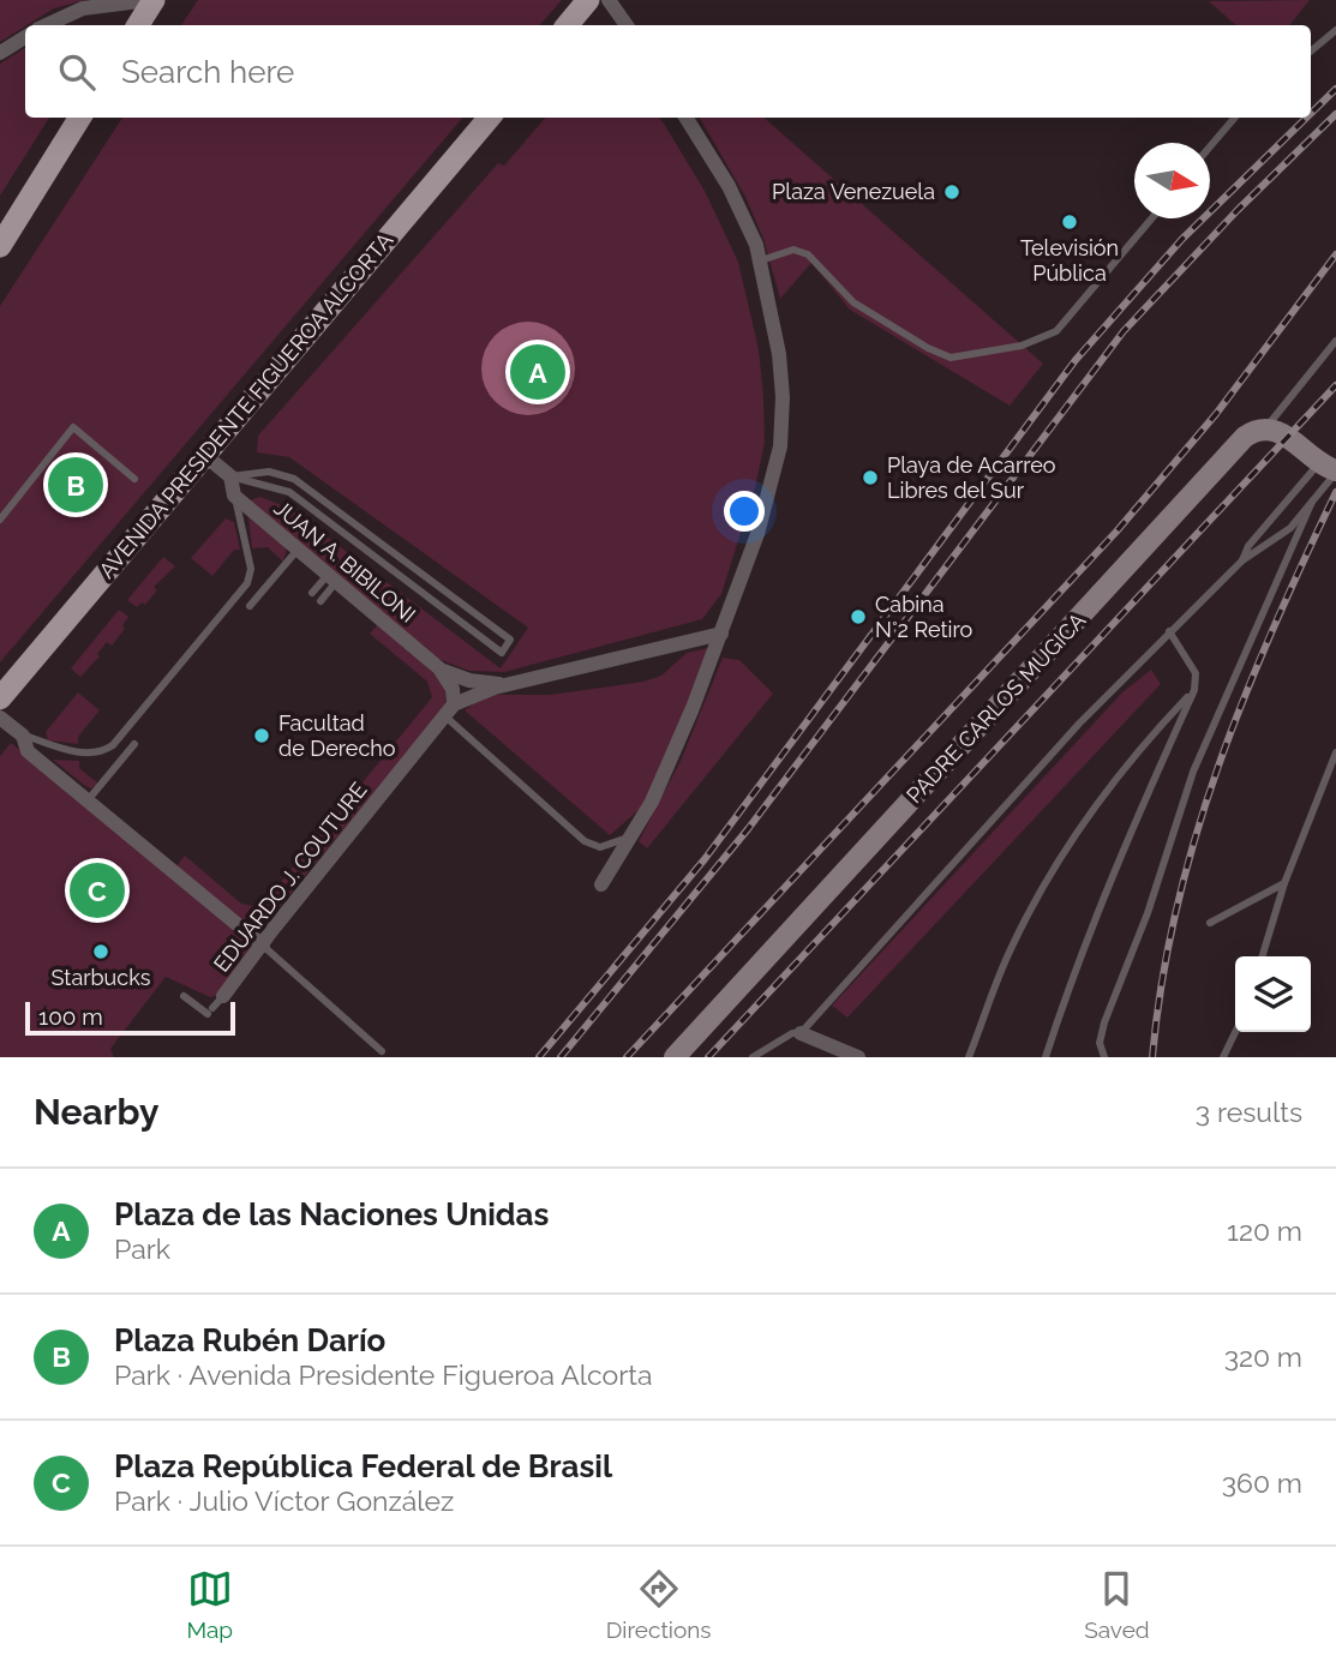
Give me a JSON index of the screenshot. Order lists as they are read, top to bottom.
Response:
{
  "streets": {
    "main road": ["AVENIDA PRESIDENTE FIGUEROA ALCORTA"],
    "street": ["JUAN A. BIBILONI", "PADRE CARLOS MUGICA", "EDUARDO J. COUTURE"]
  },
  "crossings": [
    ["JUAN A. BIBILONI", "EDUARDO J. COUTURE"]
  ],
  "places": [
    "Plaza Venezuela",
    "Televisión Pública",
    "Playa de Acarreo Libres del Sur",
    "Cabina N°2 Retiro",
    "Facultad de Derecho",
    "Starbucks"
  ],
  "scale_bar": "100 m",
  "north": "right",
  "page": {
    "search": "Search here",
    "pins": ["A", "B", "C"],
    "scale": "100 m",
    "heading": ["Nearby", "3 results"],
    "list": [
      {
        "mark": "A",
        "name": "Plaza de las Naciones Unidas",
        "note": "Park",
        "value": "120 m"
      },
      {
        "mark": "B",
        "name": "Plaza Rubén Darío",
        "note": "Park · Avenida Presidente Figueroa Alcorta",
        "value": "320 m"
      },
      {
        "mark": "C",
        "name": "Plaza República Federal de Brasil",
        "note": "Park · Julio Víctor González",
        "value": "360 m"
      }
    ],
    "nav": ["Map", "Directions", "Saved"]
  }
}
